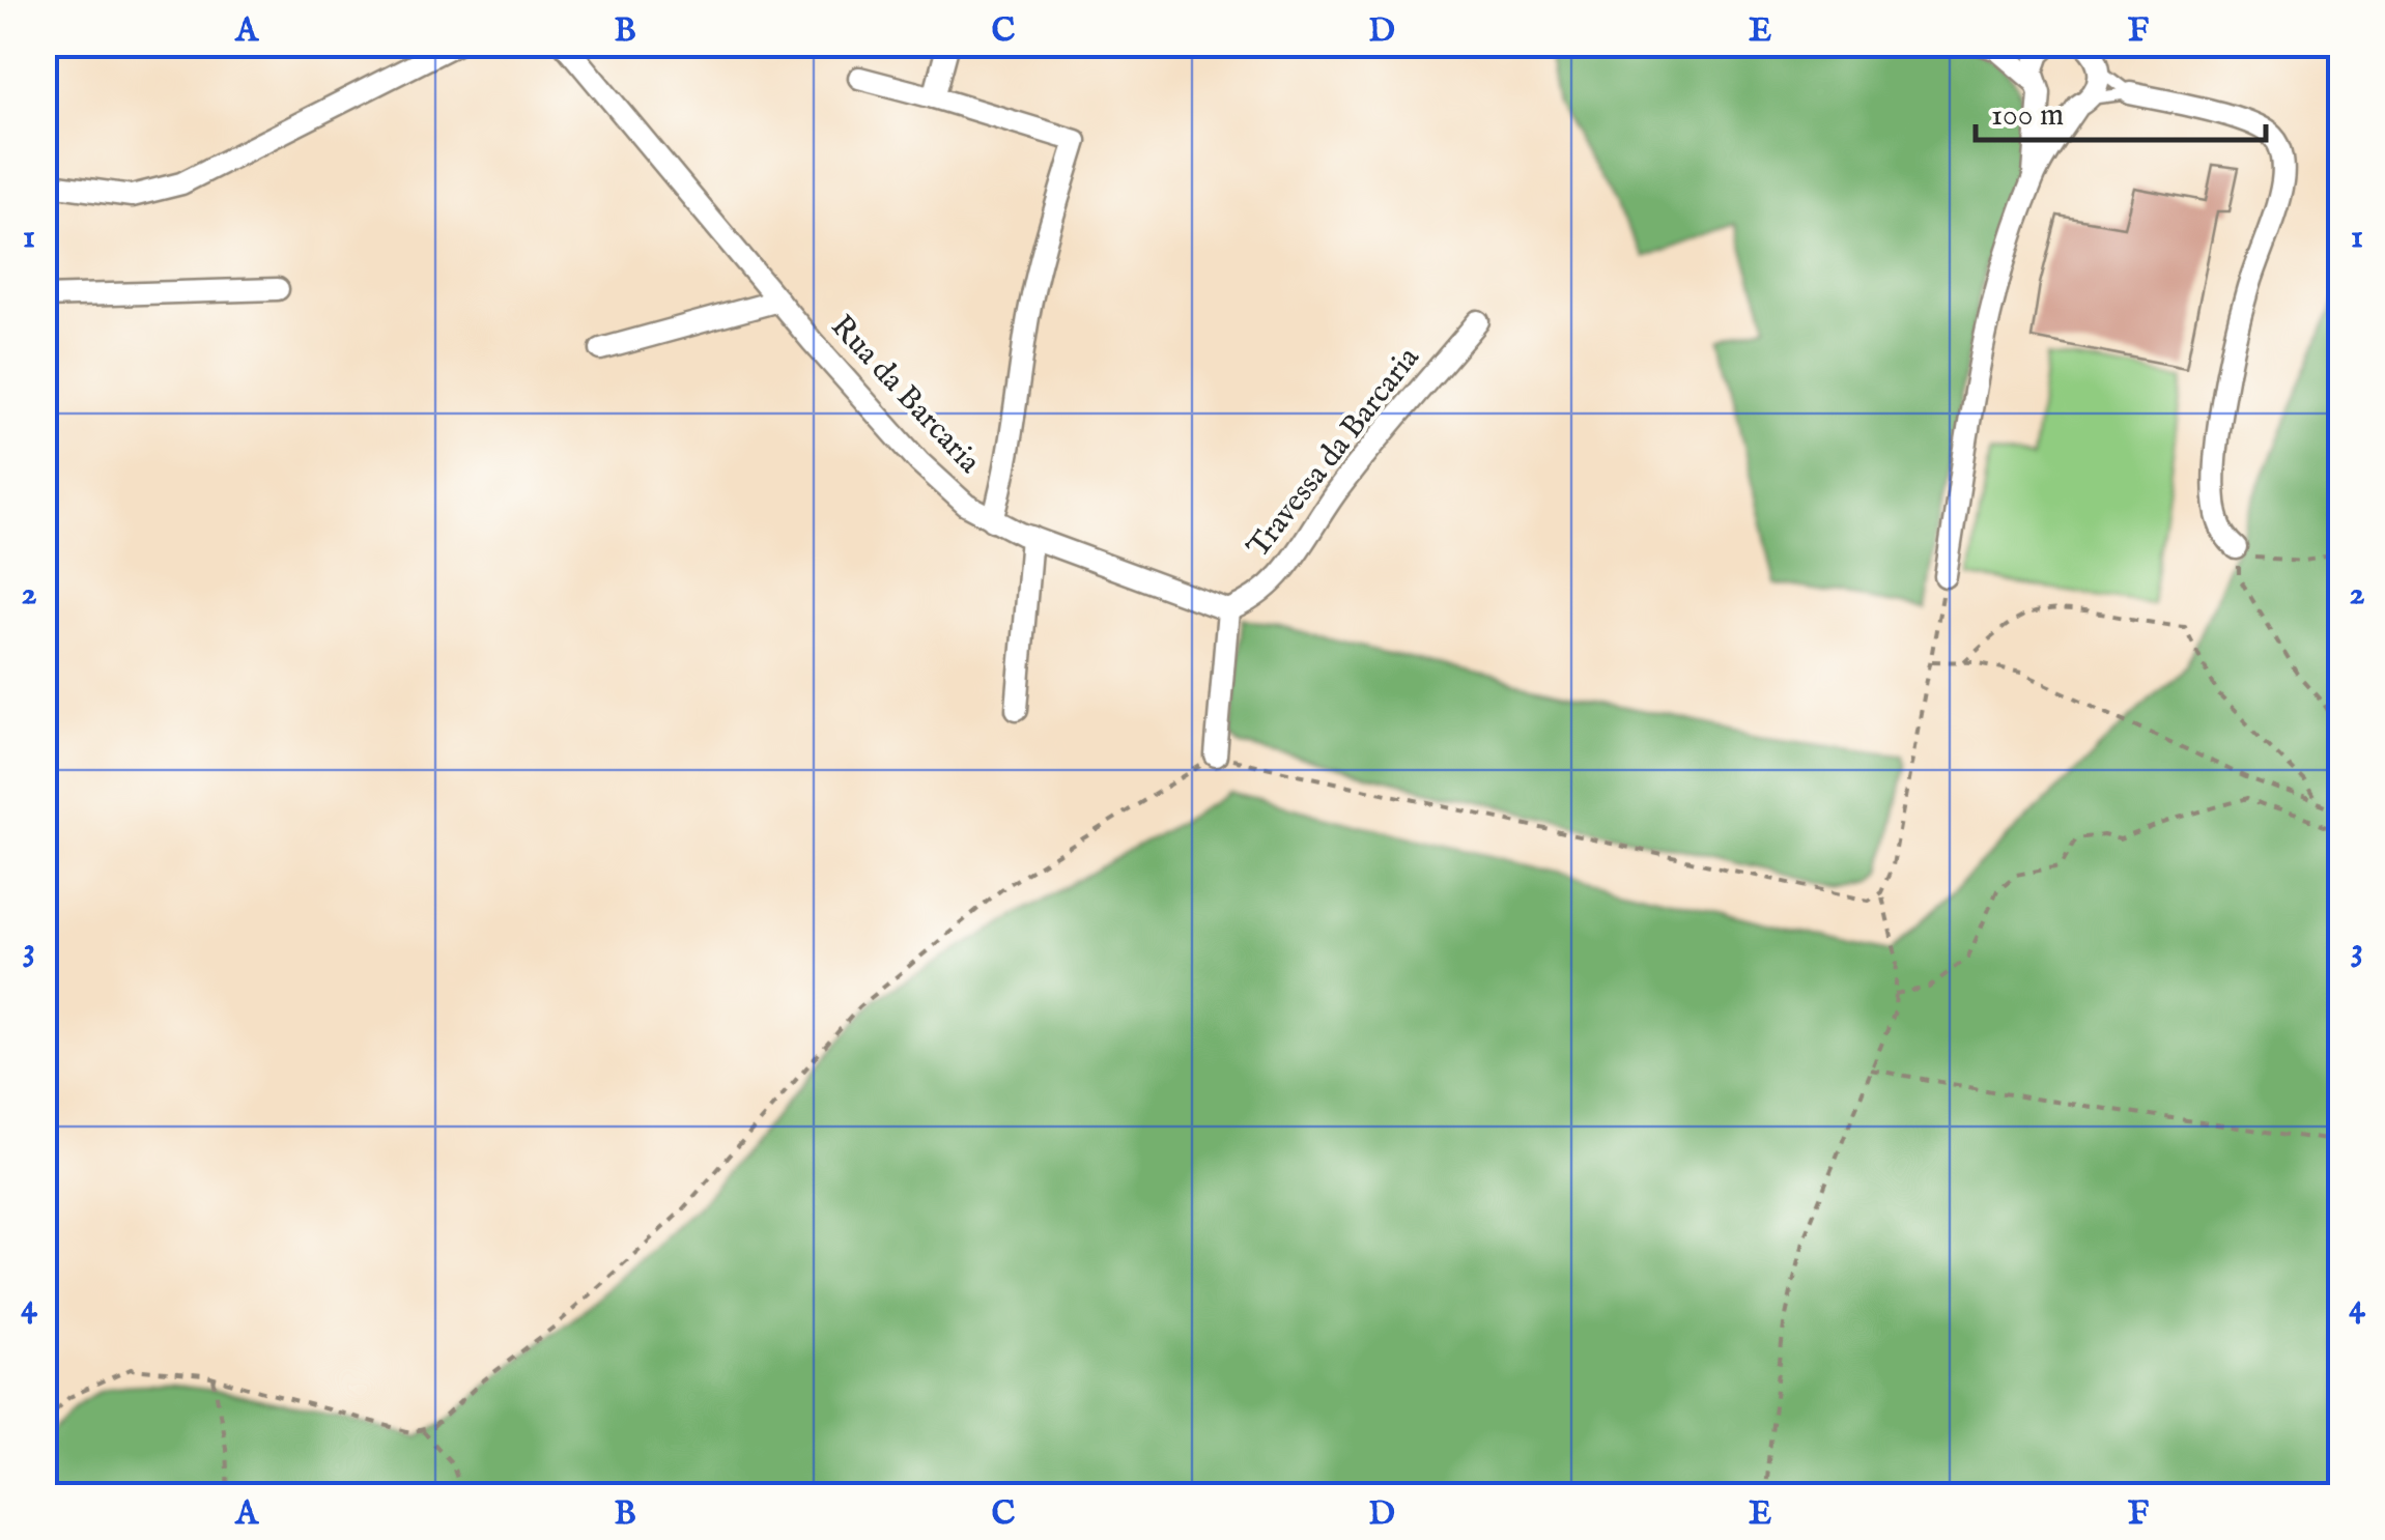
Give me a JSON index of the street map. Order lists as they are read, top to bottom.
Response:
{
  "streets": {
    "street": ["Rua da Barcaria", "Travessa da Barcaria"]
  },
  "crossings": [
    ["Rua da Barcaria", "Travessa da Barcaria"]
  ],
  "scale_bar": "100 m",
  "grid": {
    "columns": [
      "A",
      "B",
      "C",
      "D",
      "E",
      "F"
    ],
    "rows": [
      "1",
      "2",
      "3",
      "4"
    ]
  }
}
